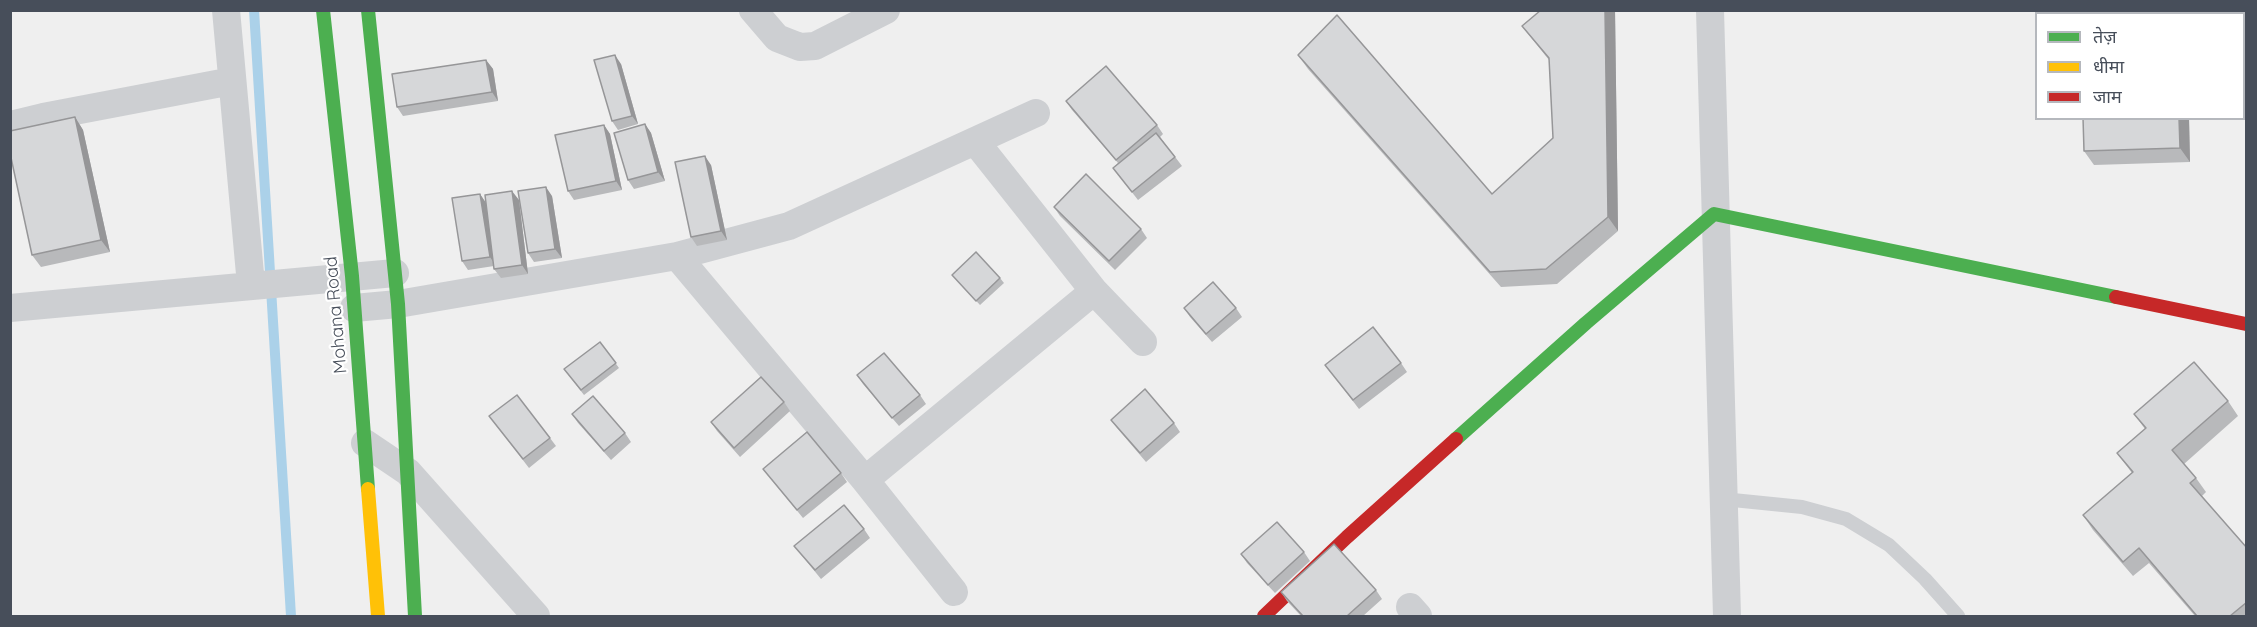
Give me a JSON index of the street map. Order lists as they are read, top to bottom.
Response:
{
  "streets": {
    "street": ["Mohana Road"]
  },
  "legend": ["तेज़", "धीमा", "जाम"]
}
